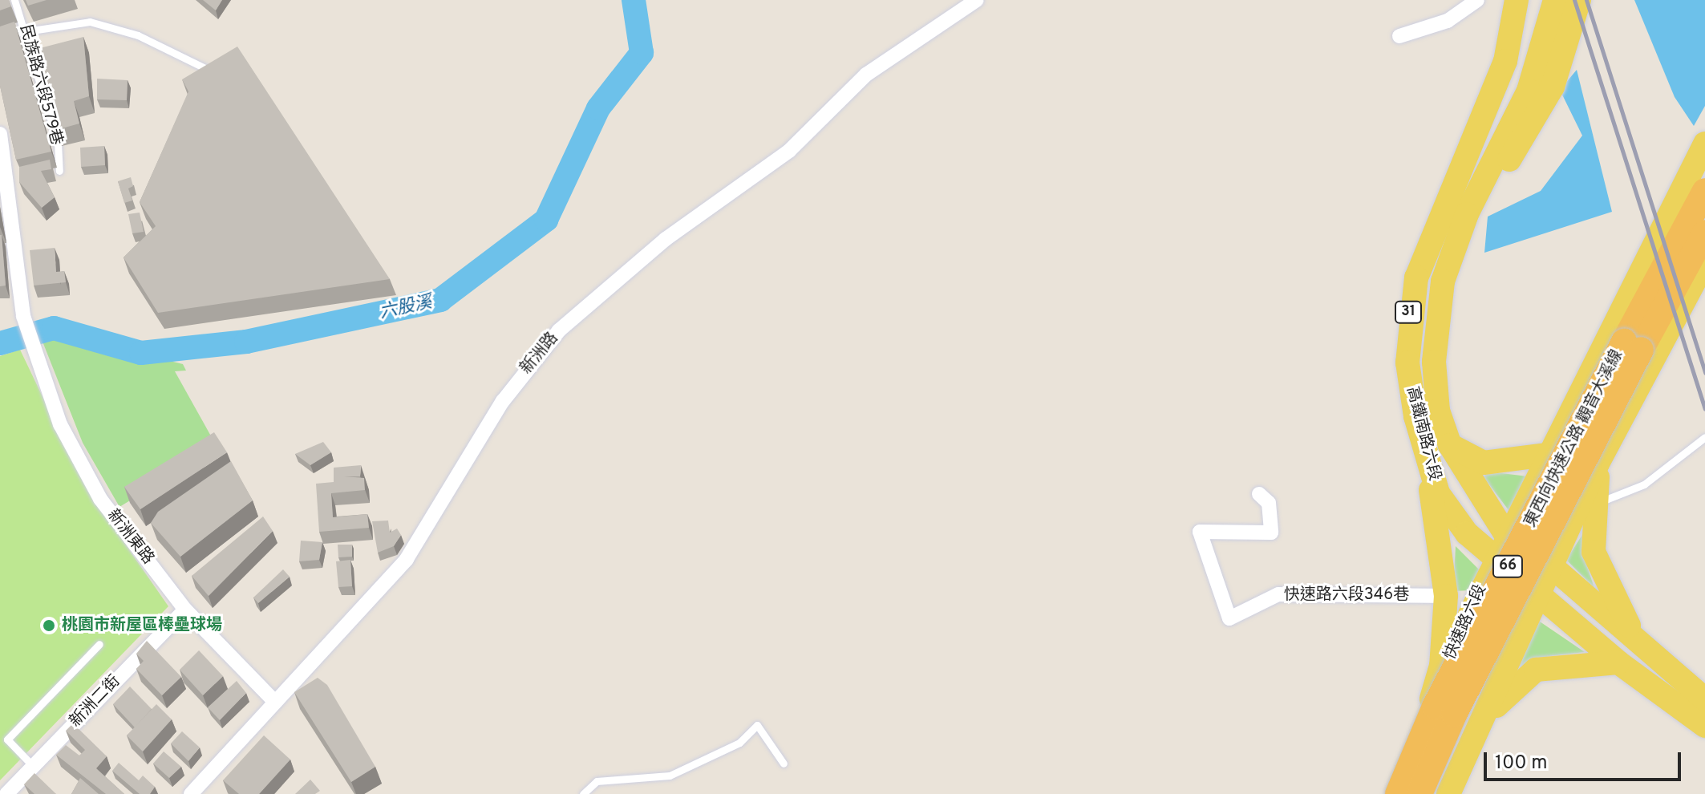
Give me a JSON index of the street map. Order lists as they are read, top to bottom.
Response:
{
  "streets": {
    "highway": ["東西向快速公路 觀音大溪線", "66"],
    "main road": ["31", "高鐵南路六段", "快速路六段"],
    "street": [
      "新洲路",
      "新洲東路",
      "快速路六段346巷",
      "新洲二街"
    ],
    "lane": ["民族路六段579巷"]
  },
  "crossings": [
    ["31", "高鐵南路六段"],
    ["31", "快速路六段346巷"],
    ["31", "快速路六段"],
    ["新洲路", "新洲東路"],
    ["高鐵南路六段", "66"],
    ["高鐵南路六段", "快速路六段"],
    ["新洲東路", "新洲二街"]
  ],
  "water": ["六股溪"],
  "places": ["桃園市新屋區棒壘球場"],
  "scale_bar": "100 m"
}
